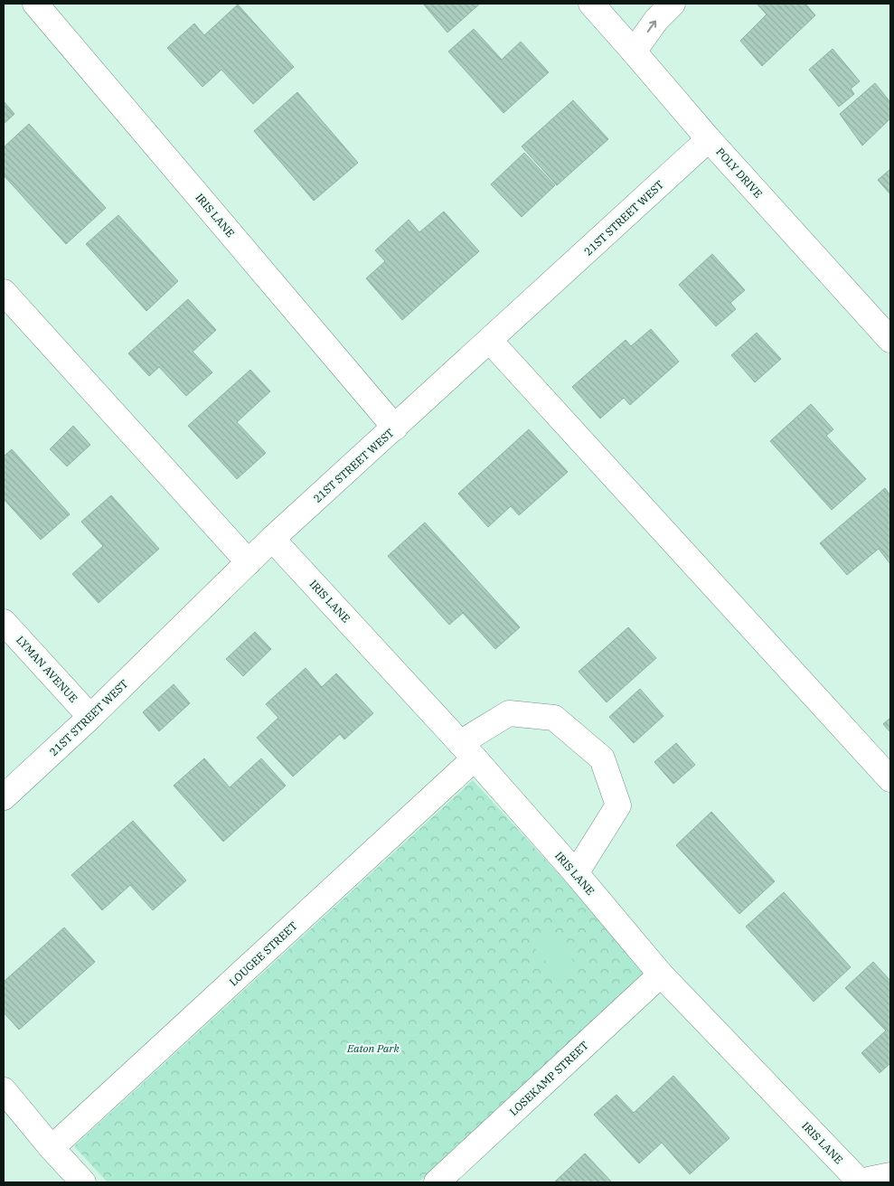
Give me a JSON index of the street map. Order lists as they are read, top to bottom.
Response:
{
  "streets": {
    "street": [
      "POLY DRIVE",
      "IRIS LANE",
      "21ST STREET WEST",
      "LYMAN AVENUE",
      "LOUGEE STREET",
      "LOSEKAMP STREET"
    ]
  },
  "crossings": [
    ["POLY DRIVE", "21ST STREET WEST"],
    ["IRIS LANE", "21ST STREET WEST"],
    ["IRIS LANE", "LOUGEE STREET"],
    ["IRIS LANE", "LOSEKAMP STREET"],
    ["21ST STREET WEST", "LYMAN AVENUE"]
  ],
  "parks": ["Eaton Park"]
}
